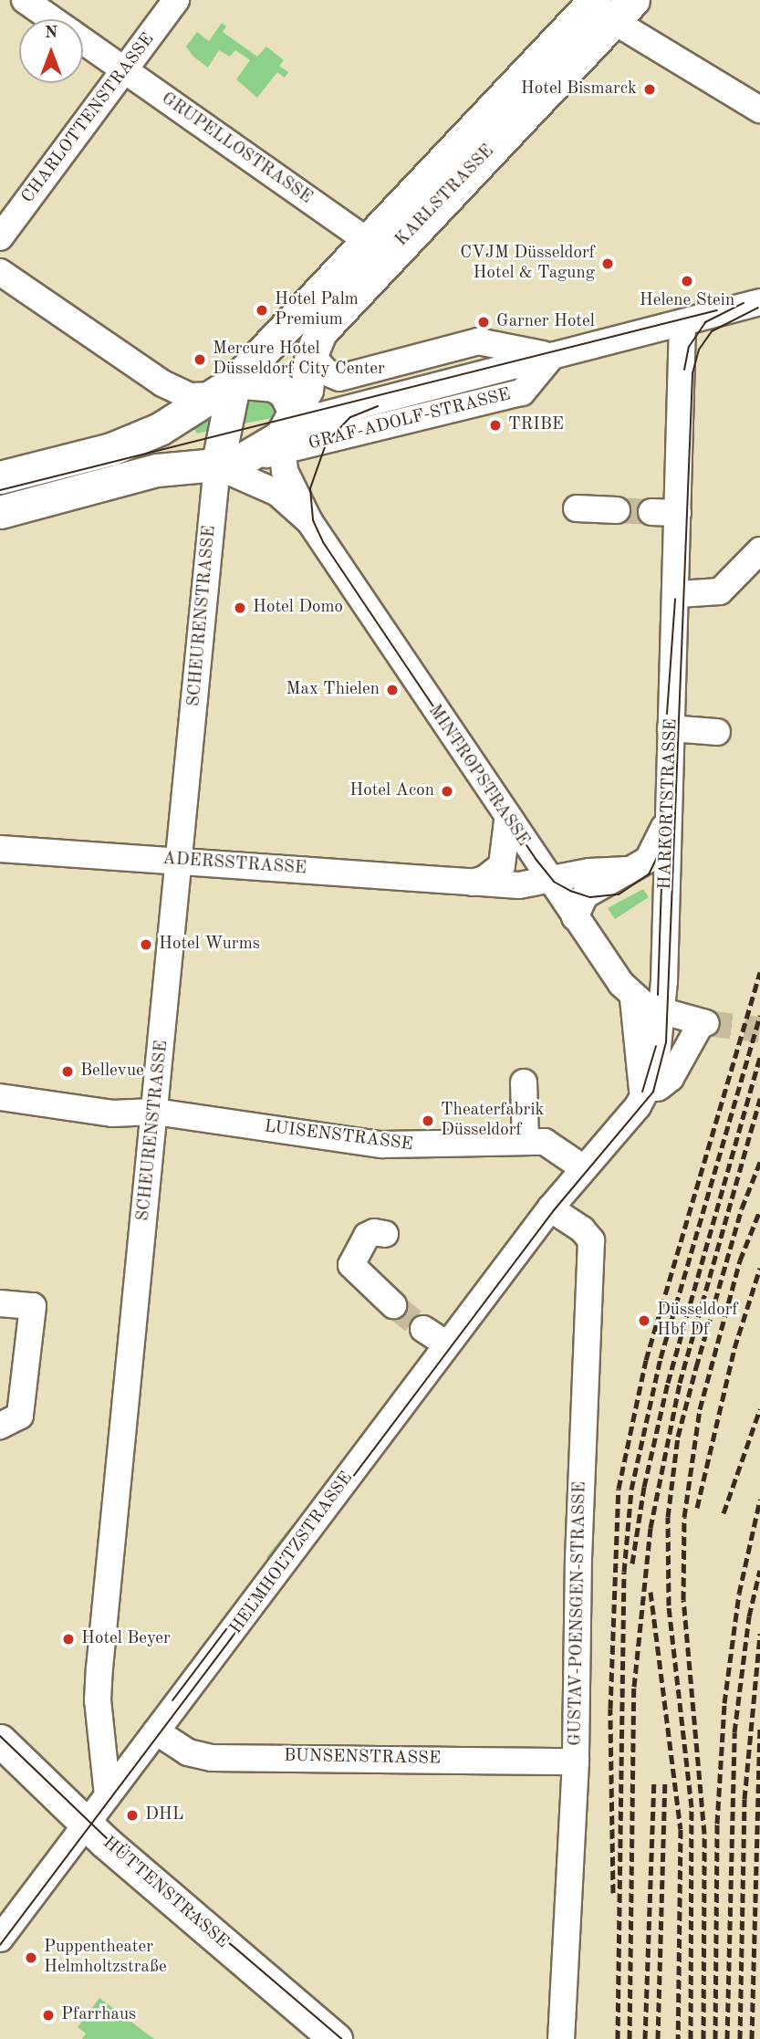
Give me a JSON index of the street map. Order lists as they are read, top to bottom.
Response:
{
  "streets": {
    "main road": ["KARLSTRASSE", "GRAF-ADOLF-STRASSE", "HÜTTENSTRASSE"],
    "street": [
      "CHARLOTTENSTRASSE",
      "GRUPELLOSTRASSE",
      "SCHEURENSTRASSE",
      "MINTROPSTRASSE",
      "HARKORTSTRASSE",
      "ADERSSTRASSE",
      "LUISENSTRASSE",
      "HELMHOLTZSTRASSE",
      "GUSTAV-POENSGEN-STRASSE",
      "BUNSENSTRASSE"
    ]
  },
  "crossings": [
    ["CHARLOTTENSTRASSE", "GRUPELLOSTRASSE"],
    ["GRUPELLOSTRASSE", "KARLSTRASSE"],
    ["KARLSTRASSE", "GRAF-ADOLF-STRASSE"],
    ["KARLSTRASSE", "MINTROPSTRASSE"],
    ["GRAF-ADOLF-STRASSE", "SCHEURENSTRASSE"],
    ["GRAF-ADOLF-STRASSE", "MINTROPSTRASSE"],
    ["GRAF-ADOLF-STRASSE", "HARKORTSTRASSE"],
    ["SCHEURENSTRASSE", "ADERSSTRASSE"],
    ["SCHEURENSTRASSE", "LUISENSTRASSE"],
    ["SCHEURENSTRASSE", "HELMHOLTZSTRASSE"],
    ["MINTROPSTRASSE", "HARKORTSTRASSE"],
    ["MINTROPSTRASSE", "ADERSSTRASSE"],
    ["LUISENSTRASSE", "HELMHOLTZSTRASSE"],
    ["HELMHOLTZSTRASSE", "GUSTAV-POENSGEN-STRASSE"],
    ["HELMHOLTZSTRASSE", "BUNSENSTRASSE"],
    ["HELMHOLTZSTRASSE", "HÜTTENSTRASSE"],
    ["GUSTAV-POENSGEN-STRASSE", "BUNSENSTRASSE"]
  ],
  "places": [
    "Hotel Bismarck",
    "CVJM Düsseldorf Hotel & Tagung",
    "Helene Stein",
    "Hotel Palm Premium",
    "Garner Hotel",
    "Mercure Hotel Düsseldorf City Center",
    "TRIBE",
    "Hotel Domo",
    "Max Thielen",
    "Hotel Acon",
    "Hotel Wurms",
    "Bellevue",
    "Theaterfabrik Düsseldorf",
    "Düsseldorf Hbf Df",
    "Hotel Beyer",
    "DHL",
    "Puppentheater Helmholtzstraße",
    "Pfarrhaus"
  ],
  "north": "top"
}
